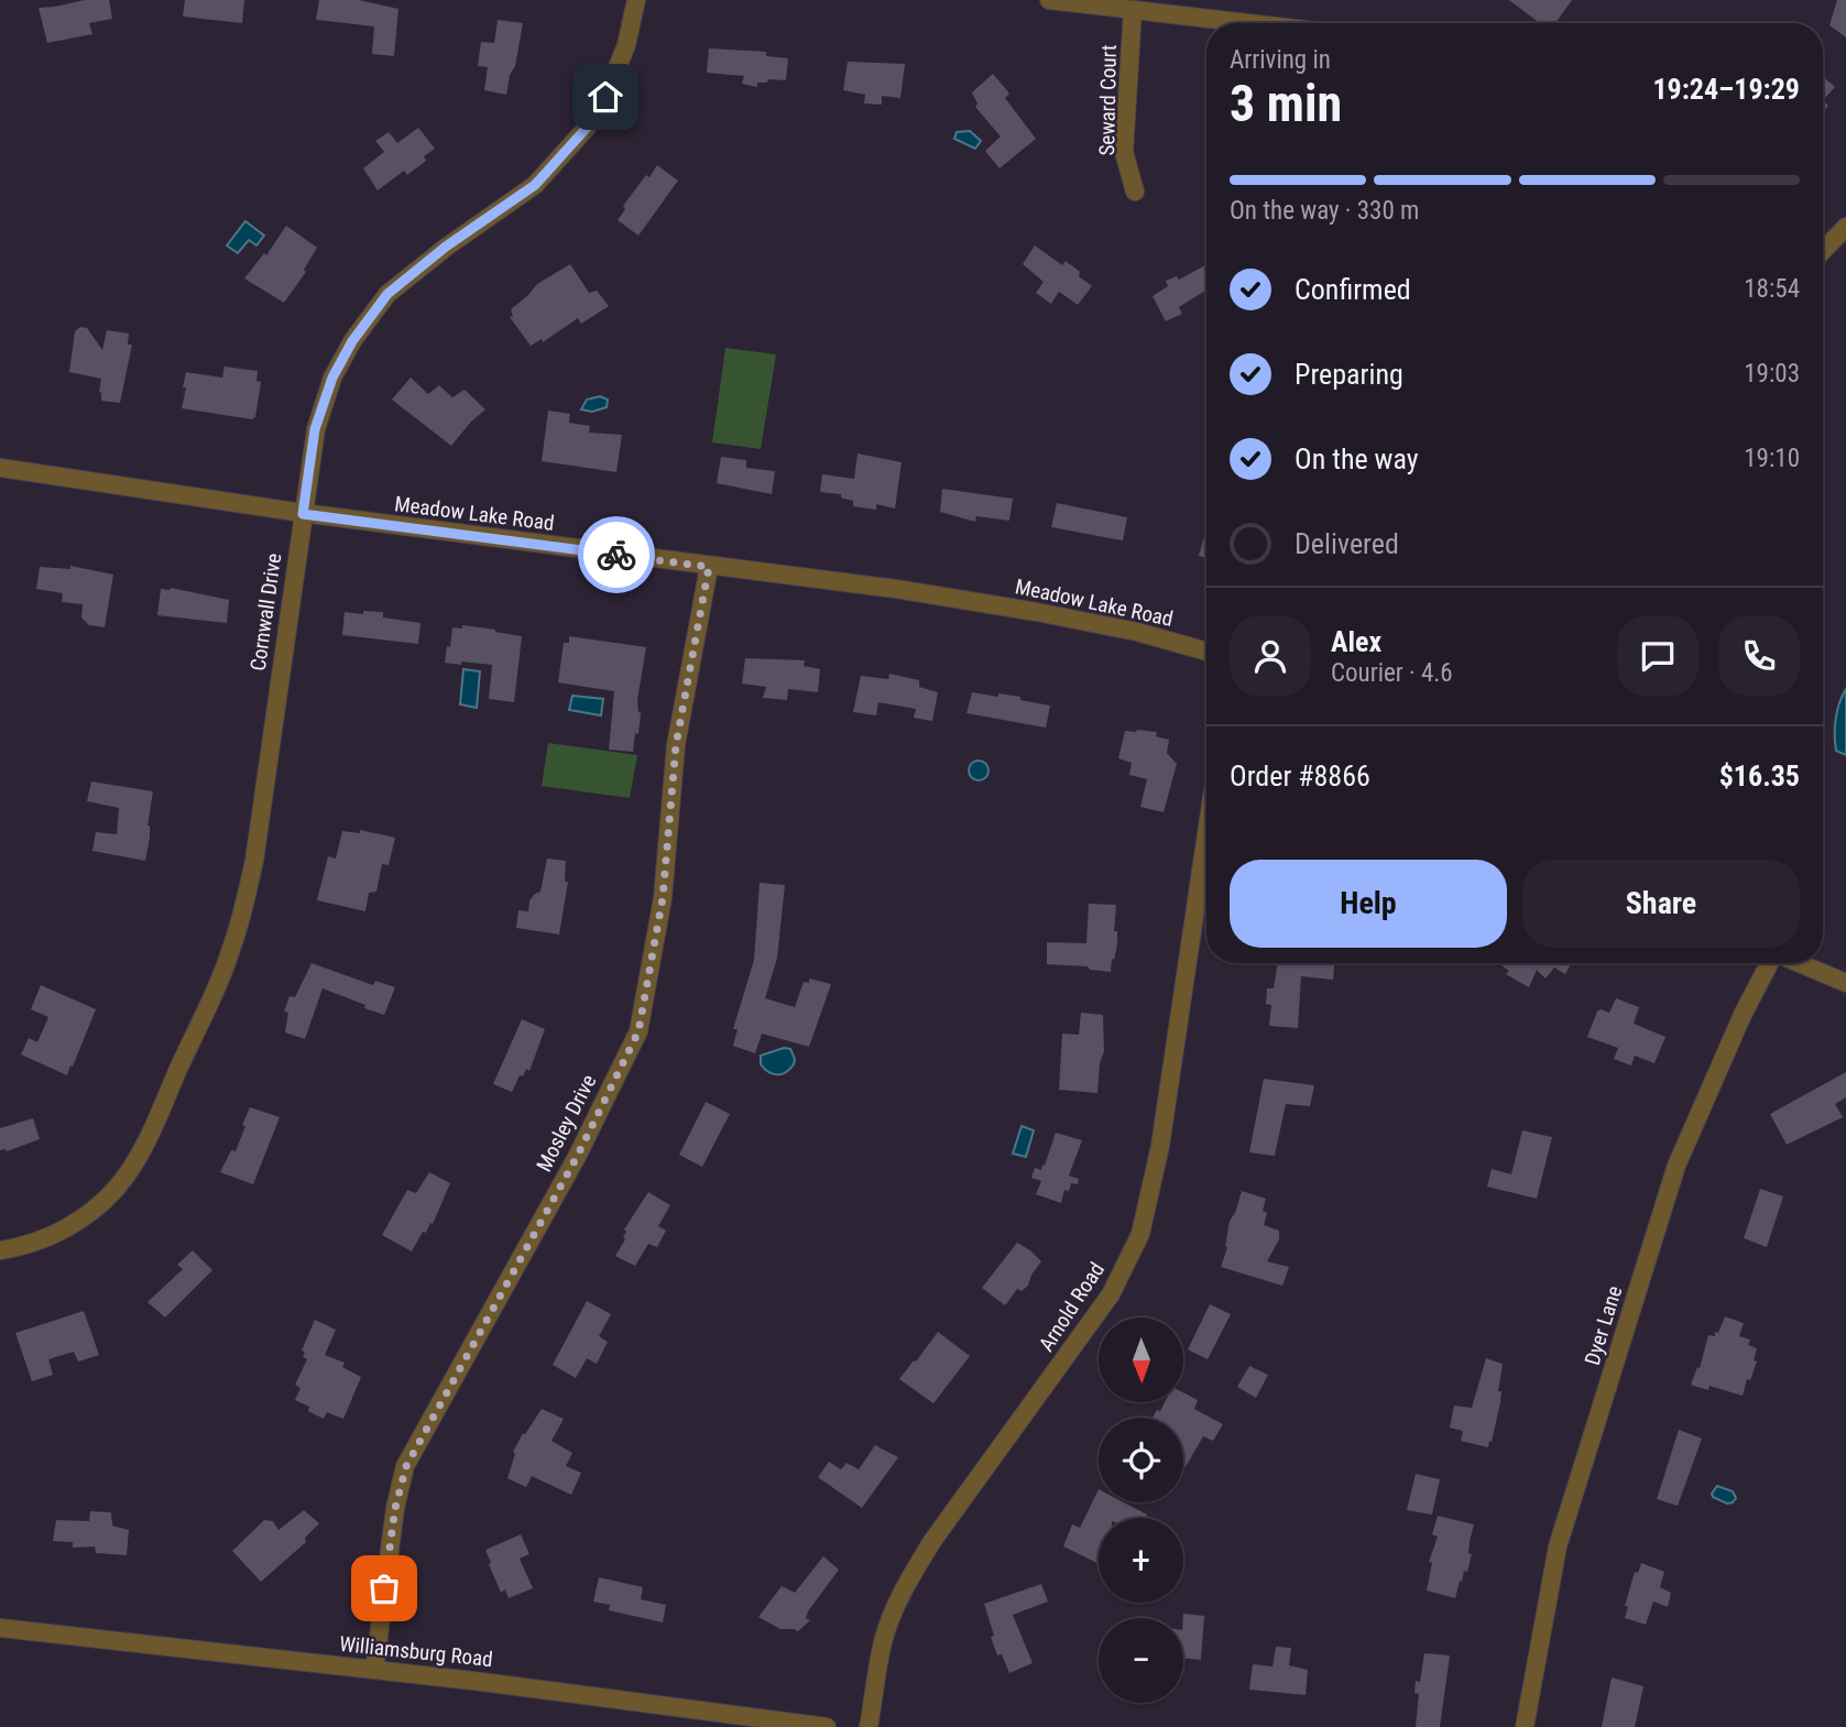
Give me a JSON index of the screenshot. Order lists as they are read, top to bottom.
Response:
{
  "streets": {
    "street": [
      "Seward Court",
      "Meadow Lake Road",
      "Cornwall Drive",
      "Mosley Drive",
      "Arnold Road",
      "Dyer Lane",
      "Williamsburg Road"
    ]
  },
  "crossings": [
    ["Meadow Lake Road", "Cornwall Drive"],
    ["Meadow Lake Road", "Mosley Drive"],
    ["Mosley Drive", "Williamsburg Road"]
  ],
  "north": "bottom",
  "page": {
    "heading": ["3 min", "Arriving in", "19:24–19:29"],
    "panel": [
      "Alex",
      "Courier · 4.6",
      "Order #8866",
      "$16.35"
    ],
    "bar": "On the way · 330 m",
    "list": [
      ["Confirmed", "18:54"],
      ["Preparing", "19:03"],
      ["On the way", "19:10"],
      "Delivered"
    ],
    "buttons": ["Help", "Share"],
    "map_buttons": ["+", "−"]
  }
}
